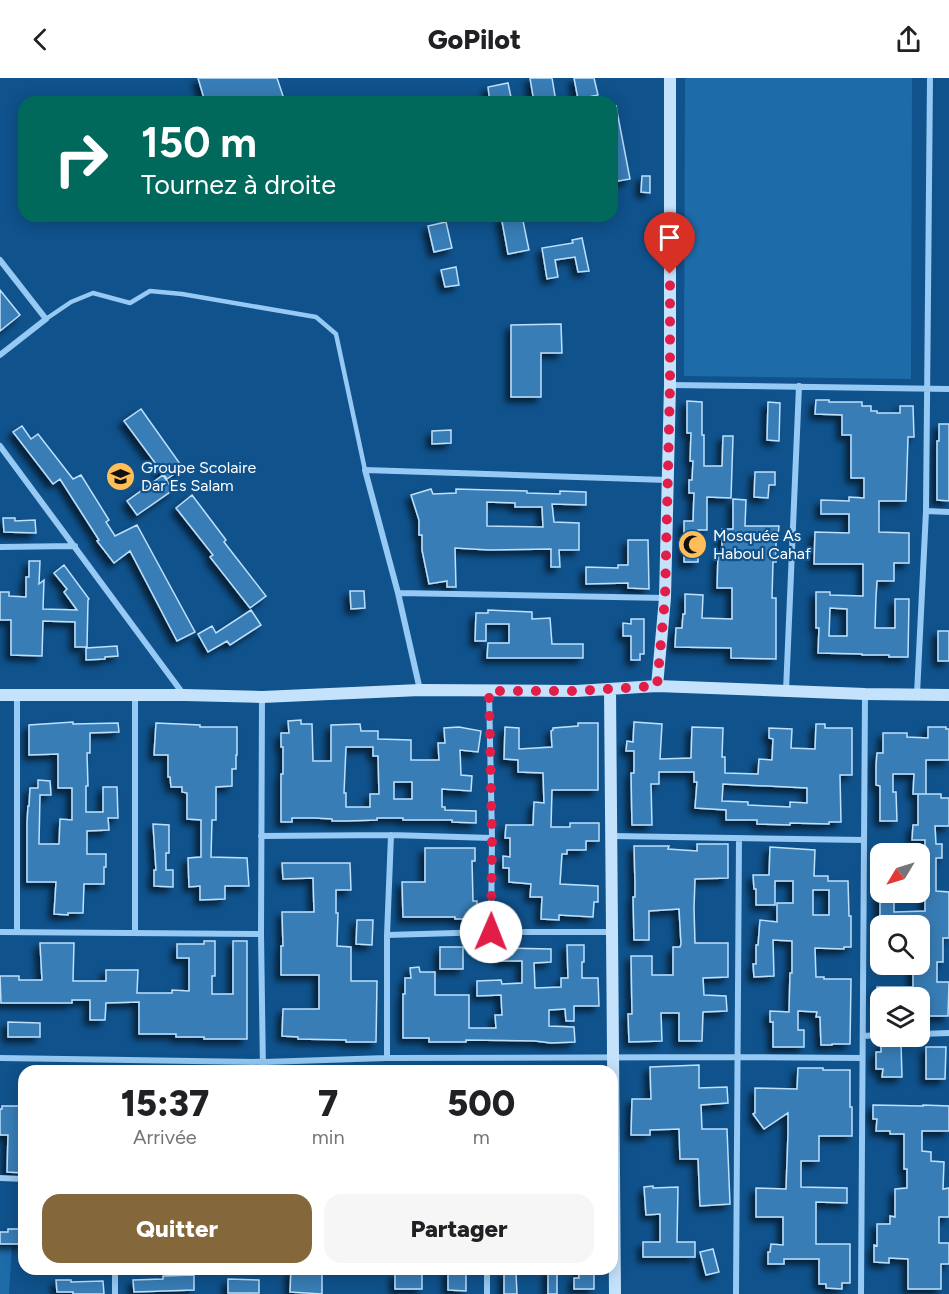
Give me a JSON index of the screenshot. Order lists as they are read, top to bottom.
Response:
{
  "places": {
    "school or university": ["Groupe Scolaire Dar Es Salam"],
    "mosque": ["Mosquée As Haboul Cahaf"]
  },
  "north": "bottom left",
  "page": {
    "header": "GoPilot",
    "turn": ["150 m", "Tournez à droite"],
    "eta": [
      "15:37",
      "Arrivée",
      "7",
      "min",
      "500",
      "m"
    ],
    "buttons": ["Quitter", "Partager"]
  }
}
